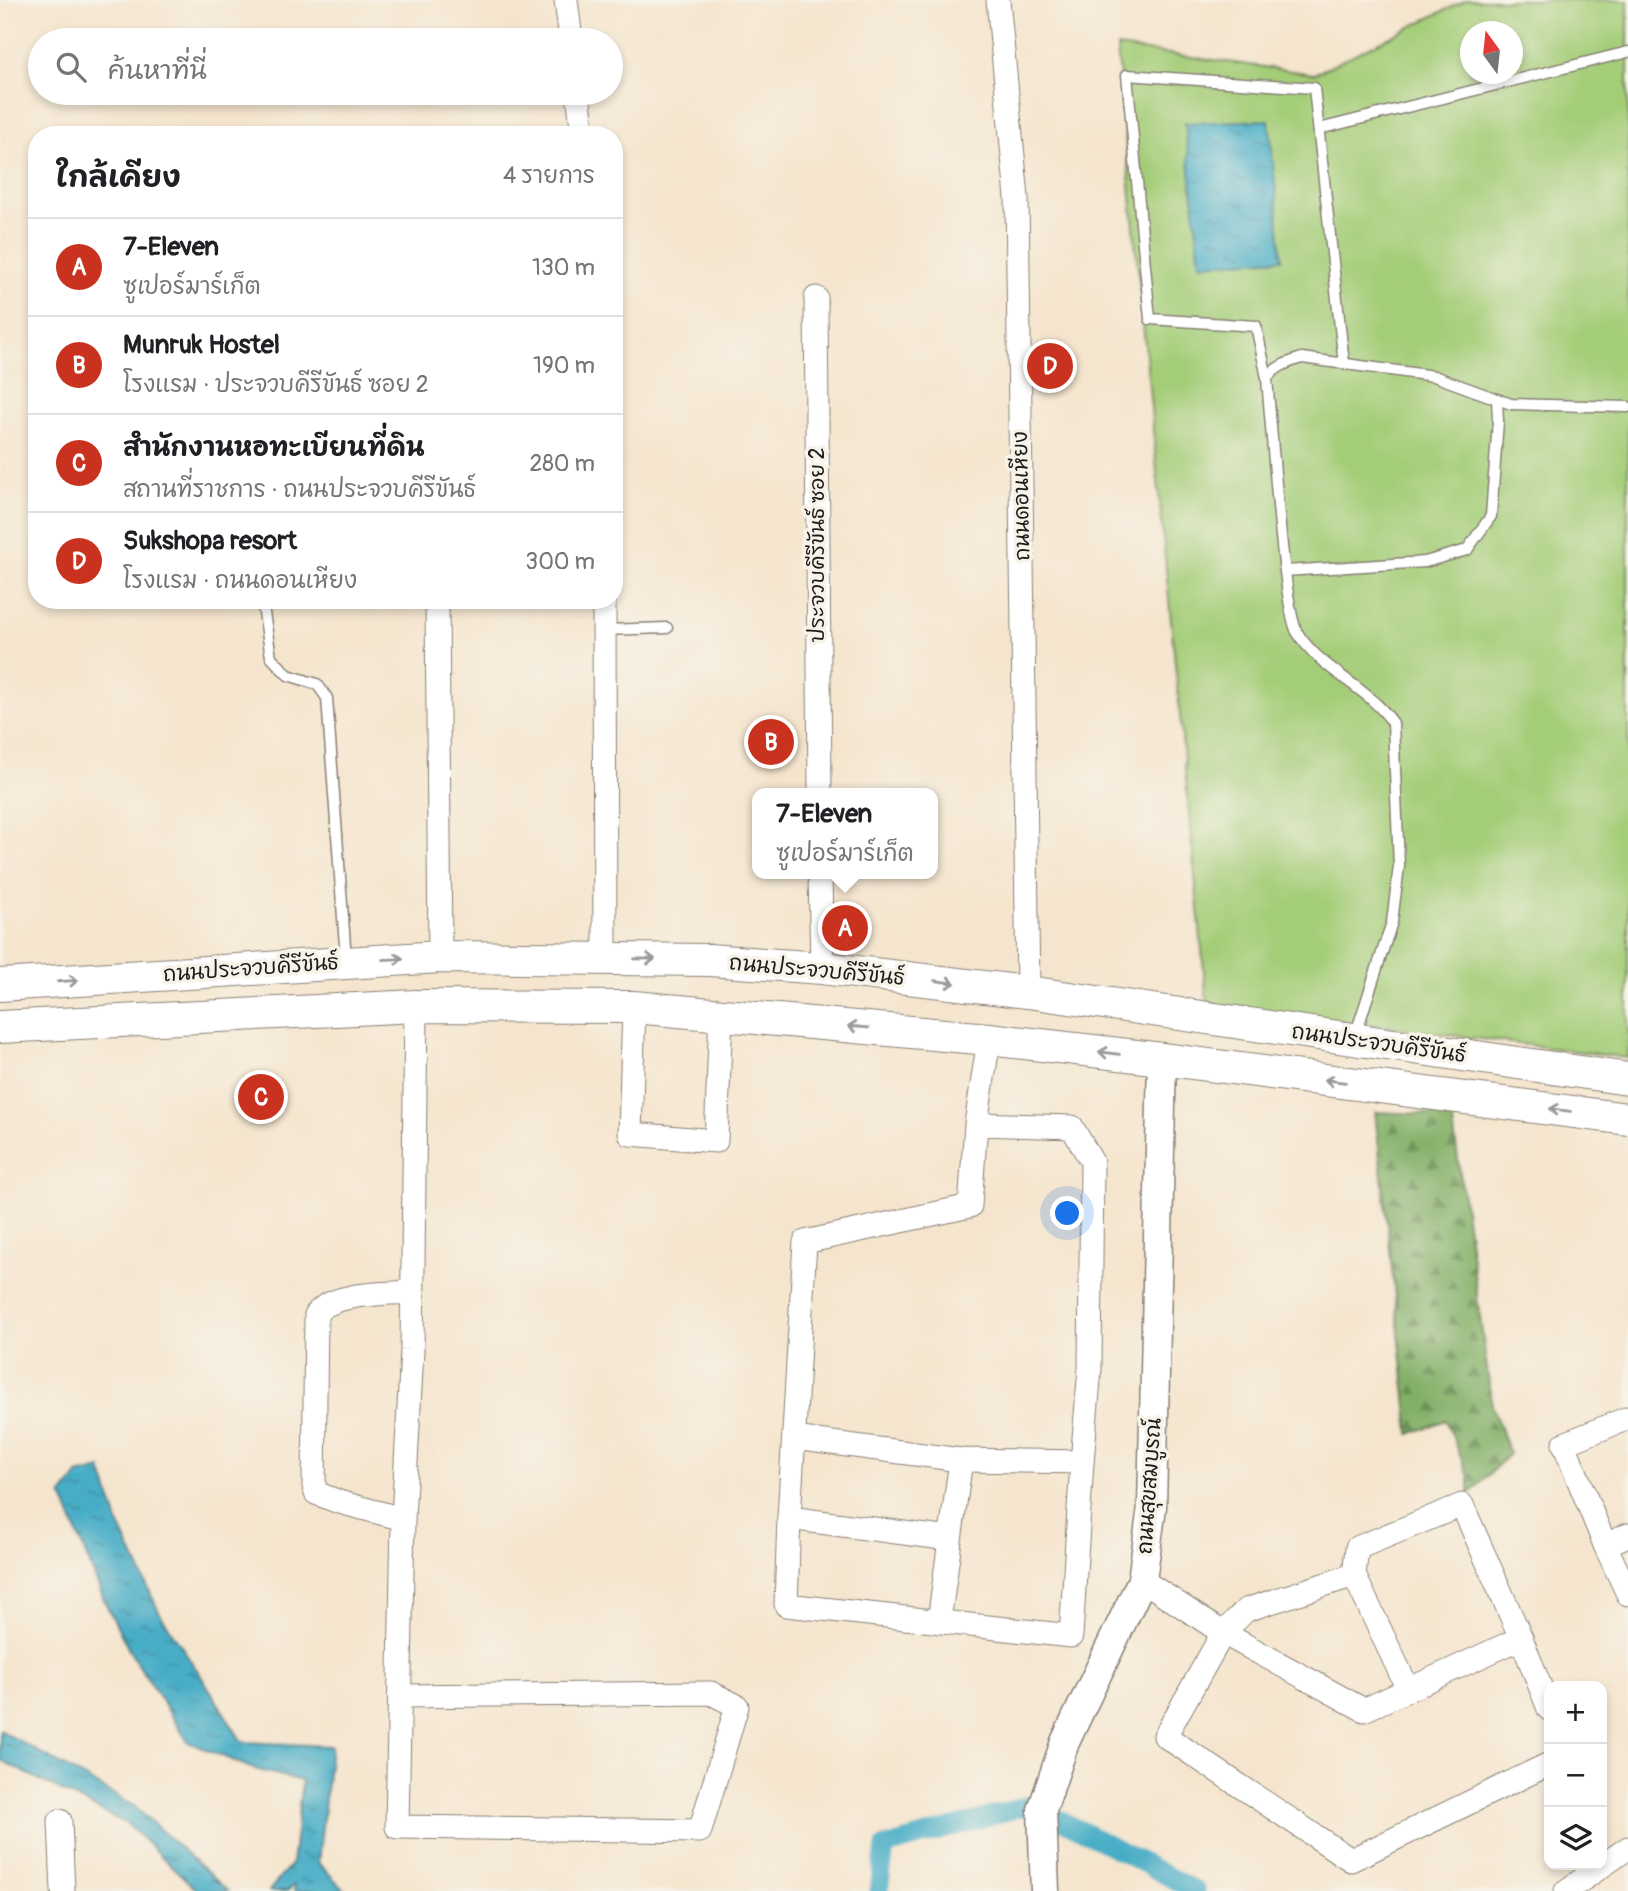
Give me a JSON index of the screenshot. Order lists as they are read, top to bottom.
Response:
{
  "streets": {
    "main road": ["ถนนประจวบคีรีขันธ์"],
    "street": ["ถนนดอนเหียง", "ประจวบคีรีขันธ์ ซอย 2", "ถนนสุขสมบูรณ์"]
  },
  "crossings": [
    ["ถนนดอนเหียง", "ถนนประจวบคีรีขันธ์"],
    ["ถนนประจวบคีรีขันธ์", "ถนนสุขสมบูรณ์"]
  ],
  "north": "top",
  "page": {
    "search": "ค้นหาที่นี่",
    "heading": ["ใกล้เคียง", "4 รายการ"],
    "list": [
      {
        "mark": "A",
        "name": "7-Eleven",
        "note": "ซูเปอร์มาร์เก็ต",
        "value": "130 m"
      },
      {
        "mark": "B",
        "name": "Munruk Hostel",
        "note": "โรงแรม · ประจวบคีรีขันธ์ ซอย 2",
        "value": "190 m"
      },
      {
        "mark": "C",
        "name": "สำนักงานหอทะเบียนที่ดิน",
        "note": "สถานที่ราชการ · ถนนประจวบคีรีขันธ์",
        "value": "280 m"
      },
      {
        "mark": "D",
        "name": "Sukshopa resort",
        "note": "โรงแรม · ถนนดอนเหียง",
        "value": "300 m"
      }
    ],
    "pins": [
      "D",
      "B",
      "A",
      "C"
    ],
    "popup": ["7-Eleven", "ซูเปอร์มาร์เก็ต"],
    "map_buttons": ["+", "−"]
  }
}
